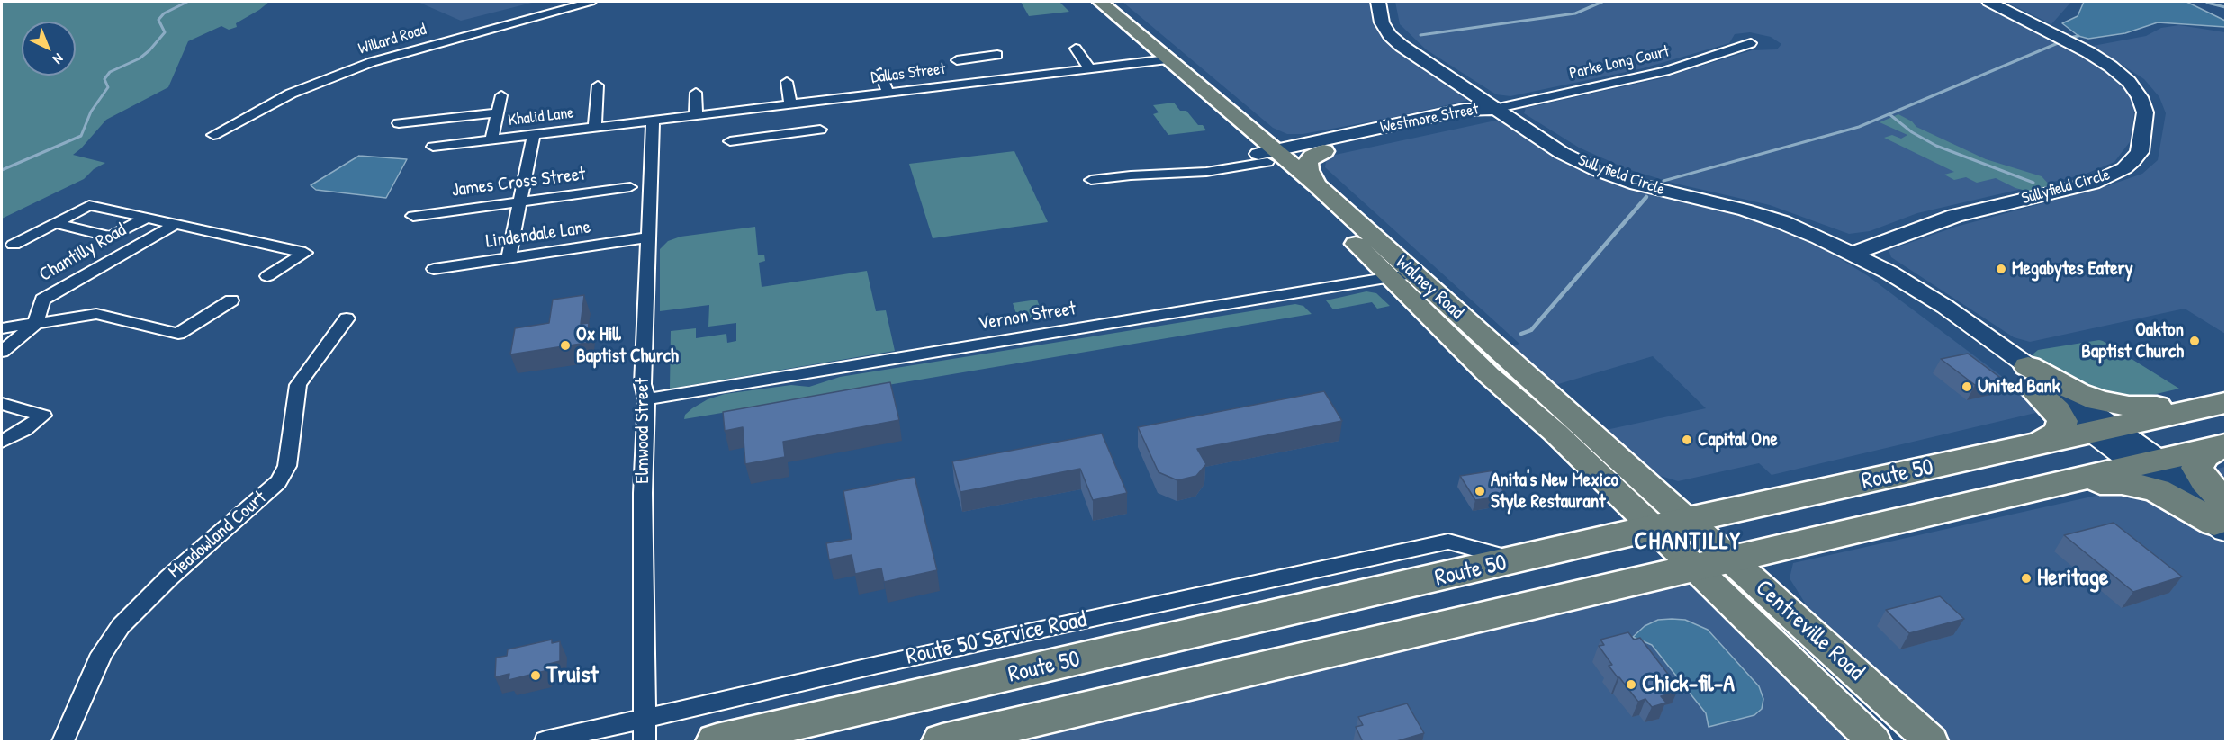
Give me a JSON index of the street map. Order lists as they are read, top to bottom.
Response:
{
  "streets": {
    "highway": ["Route 50"],
    "main road": ["Walney Road", "Centreville Road"],
    "street": [
      "Willard Road",
      "Parke Long Court",
      "Dallas Street",
      "Khalid Lane",
      "Westmore Street",
      "Sullyfield Circle",
      "James Cross Street",
      "Lindendale Lane",
      "Chantilly Road",
      "Vernon Street",
      "Elmwood Street",
      "Meadowland Court",
      "Route 50 Service Road"
    ]
  },
  "crossings": [
    ["Parke Long Court", "Westmore Street"],
    ["Parke Long Court", "Sullyfield Circle"],
    ["Dallas Street", "Khalid Lane"],
    ["Dallas Street", "Walney Road"],
    ["Dallas Street", "Elmwood Street"],
    ["Khalid Lane", "Elmwood Street"],
    ["Westmore Street", "Sullyfield Circle"],
    ["Westmore Street", "Walney Road"],
    ["Sullyfield Circle", "Route 50"],
    ["Lindendale Lane", "Elmwood Street"],
    ["Walney Road", "Vernon Street"],
    ["Walney Road", "Route 50"],
    ["Walney Road", "Centreville Road"],
    ["Vernon Street", "Elmwood Street"],
    ["Elmwood Street", "Route 50 Service Road"],
    ["Route 50", "Centreville Road"],
    ["Route 50", "Route 50 Service Road"]
  ],
  "districts": ["CHANTILLY"],
  "places": [
    "Megabytes Eatery",
    "Oakton Baptist Church",
    "Ox Hill Baptist Church",
    "United Bank",
    "Capital One",
    "Anita's New Mexico Style Restaurant",
    "Heritage",
    "Truist",
    "Chick-fil-A"
  ],
  "north": "bottom right"
}
